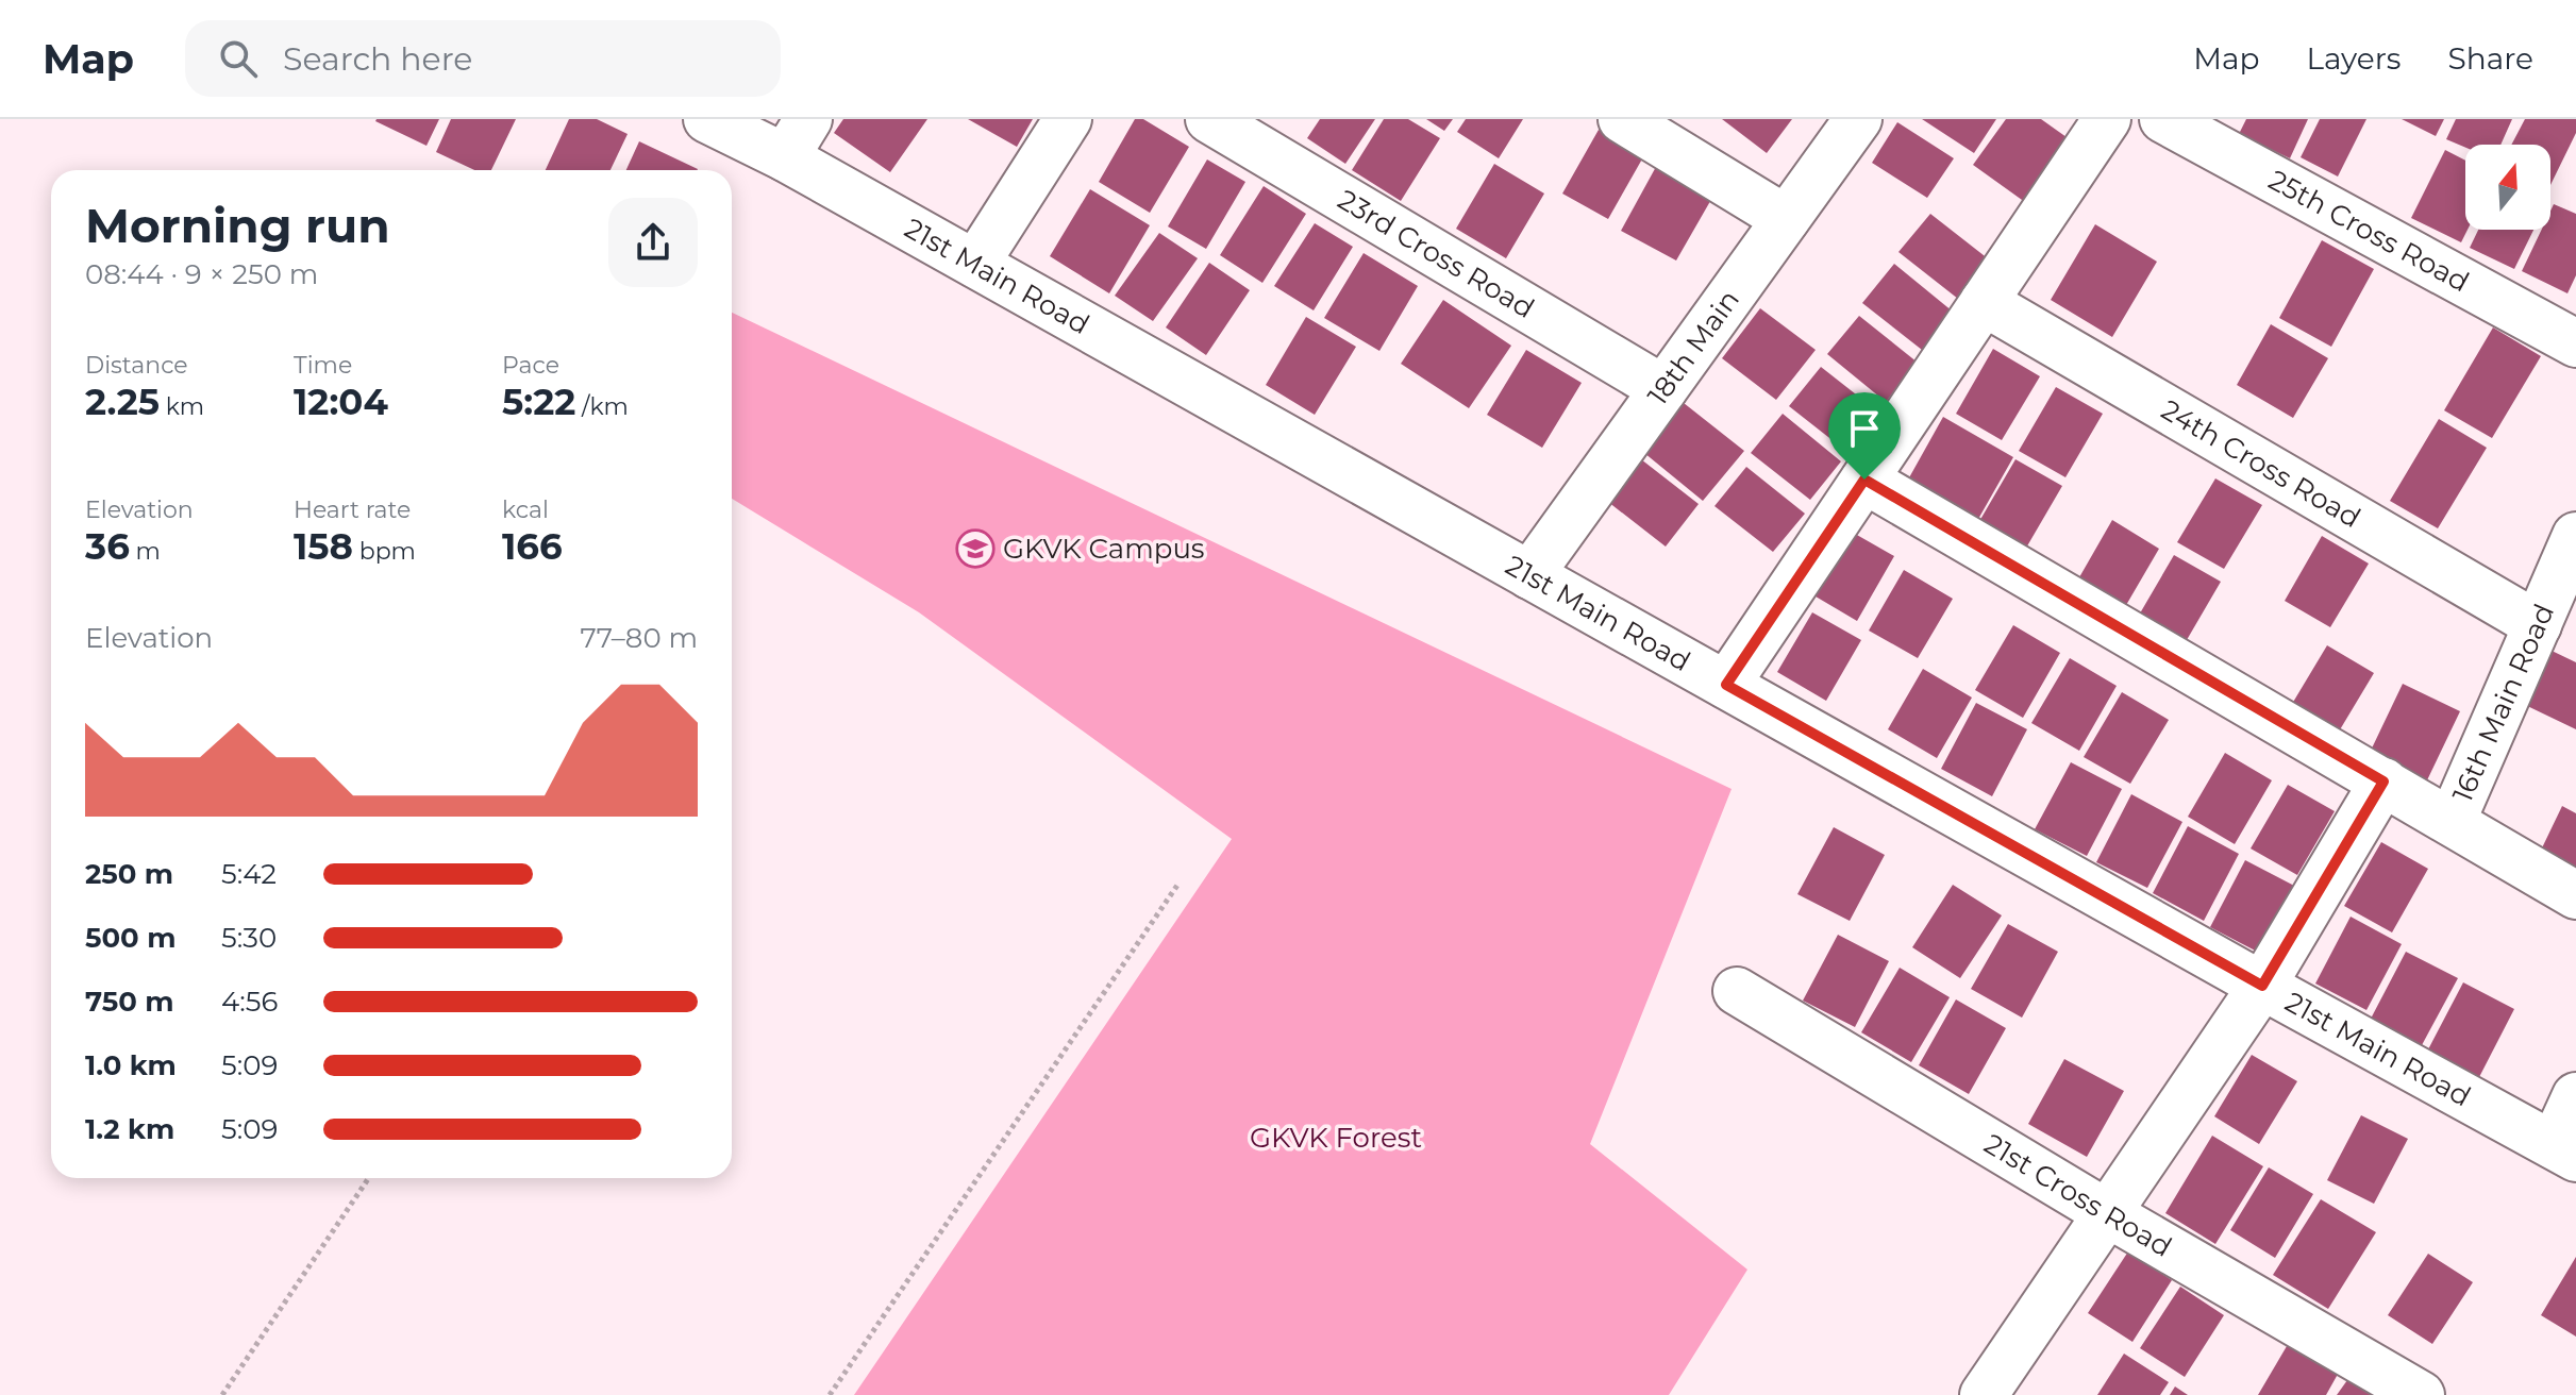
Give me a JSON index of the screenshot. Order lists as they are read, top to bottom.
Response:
{
  "streets": {
    "street": [
      "25th Cross Road",
      "23rd Cross Road",
      "21st Main Road",
      "18th Main",
      "24th Cross Road",
      "16th Main Road",
      "21st Cross Road"
    ]
  },
  "crossings": [
    ["23rd Cross Road", "18th Main"],
    ["21st Main Road", "18th Main"],
    ["24th Cross Road", "16th Main Road"]
  ],
  "parks": ["GKVK Forest"],
  "places": {
    "school or university": ["GKVK Campus"]
  },
  "north": "top",
  "page": {
    "header": "Map",
    "search": "Search here",
    "nav": ["Map", "Layers", "Share"],
    "heading": ["Morning run", "08:44 · 9 × 250 m"],
    "stats": [
      ["Distance", "2.25 km"],
      ["Time", "12:04"],
      ["Pace", "5:22 /km"],
      ["Elevation", "36 m"],
      ["Heart rate", "158 bpm"],
      ["kcal", "166"]
    ],
    "chart": ["Elevation", "77–80 m"],
    "list": [
      {
        "name": "250 m",
        "note": "5:42"
      },
      {
        "name": "500 m",
        "note": "5:30"
      },
      {
        "name": "750 m",
        "note": "4:56"
      },
      {
        "name": "1.0 km",
        "note": "5:09"
      },
      {
        "name": "1.2 km",
        "note": "5:09"
      }
    ]
  }
}
